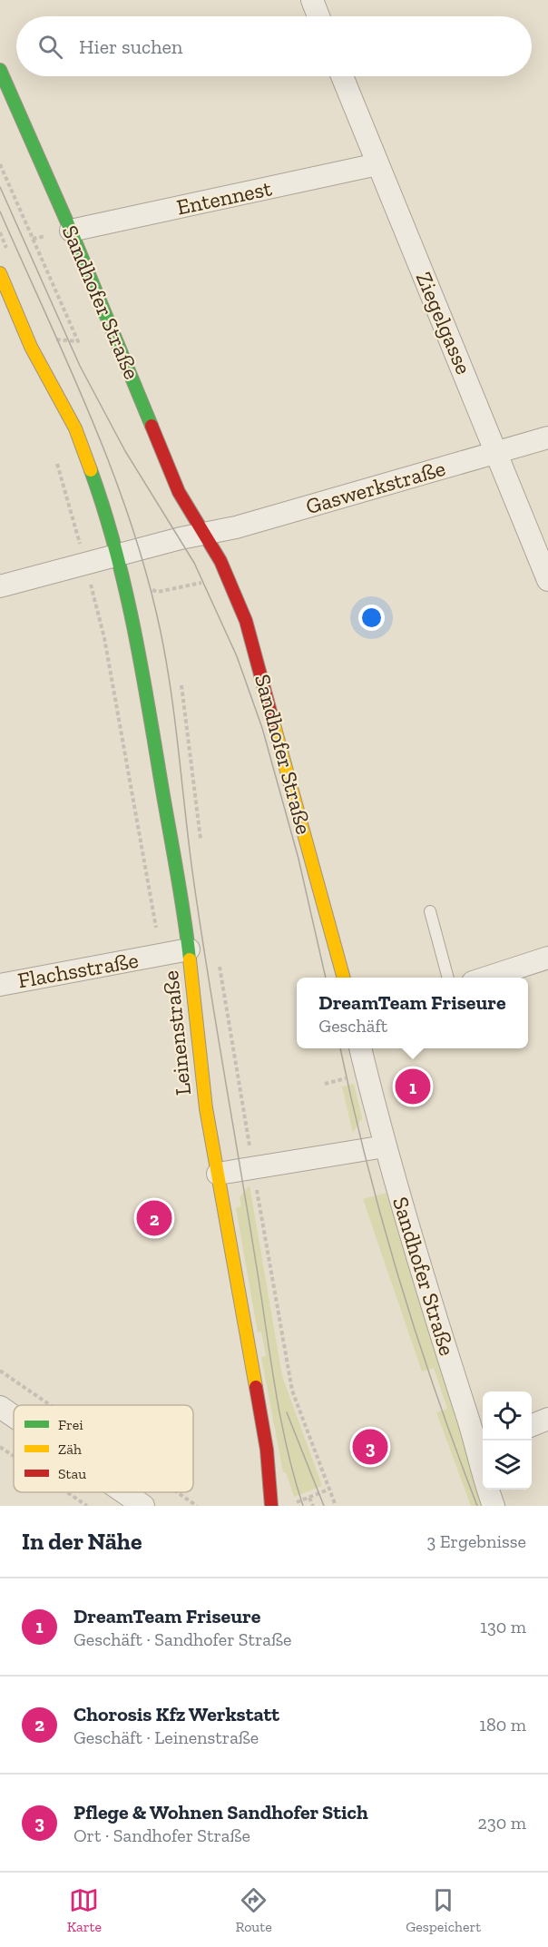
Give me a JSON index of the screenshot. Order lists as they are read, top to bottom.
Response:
{
  "streets": {
    "street": [
      "Entennest",
      "Sandhofer Straße",
      "Ziegelgasse",
      "Gaswerkstraße",
      "Flachsstraße",
      "Leinenstraße"
    ]
  },
  "crossings": [
    ["Entennest", "Sandhofer Straße"],
    ["Entennest", "Ziegelgasse"],
    ["Sandhofer Straße", "Gaswerkstraße"],
    ["Ziegelgasse", "Gaswerkstraße"],
    ["Flachsstraße", "Leinenstraße"]
  ],
  "legend": ["Frei", "Zäh", "Stau"],
  "page": {
    "search": "Hier suchen",
    "popup": ["DreamTeam Friseure", "Geschäft"],
    "pins": ["1", "2", "3"],
    "heading": ["In der Nähe", "3 Ergebnisse"],
    "list": [
      {
        "mark": "1",
        "name": "DreamTeam Friseure",
        "note": "Geschäft · Sandhofer Straße",
        "value": "130 m"
      },
      {
        "mark": "2",
        "name": "Chorosis Kfz Werkstatt",
        "note": "Geschäft · Leinenstraße",
        "value": "180 m"
      },
      {
        "mark": "3",
        "name": "Pflege & Wohnen Sandhofer Stich",
        "note": "Ort · Sandhofer Straße",
        "value": "230 m"
      }
    ],
    "nav": ["Karte", "Route", "Gespeichert"]
  }
}
